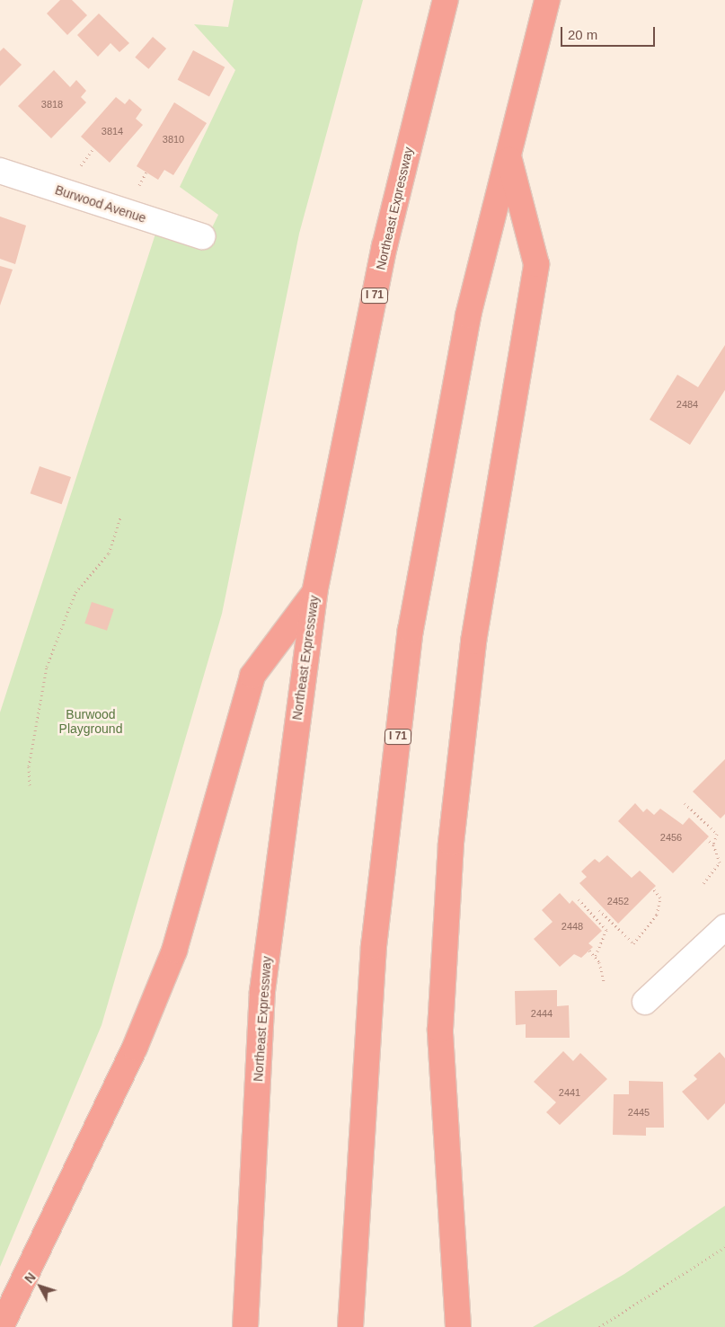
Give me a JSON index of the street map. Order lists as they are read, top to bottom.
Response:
{
  "streets": {
    "highway": ["Northeast Expressway", "I 71"],
    "street": ["Burwood Avenue"]
  },
  "parks": ["Burwood Playground"],
  "house_numbers": [
    "3818",
    "3814",
    "3810",
    "2484",
    "2456",
    "2452",
    "2448",
    "2444",
    "2441",
    "2445"
  ],
  "scale_bar": "20 m",
  "north": "top left"
}
